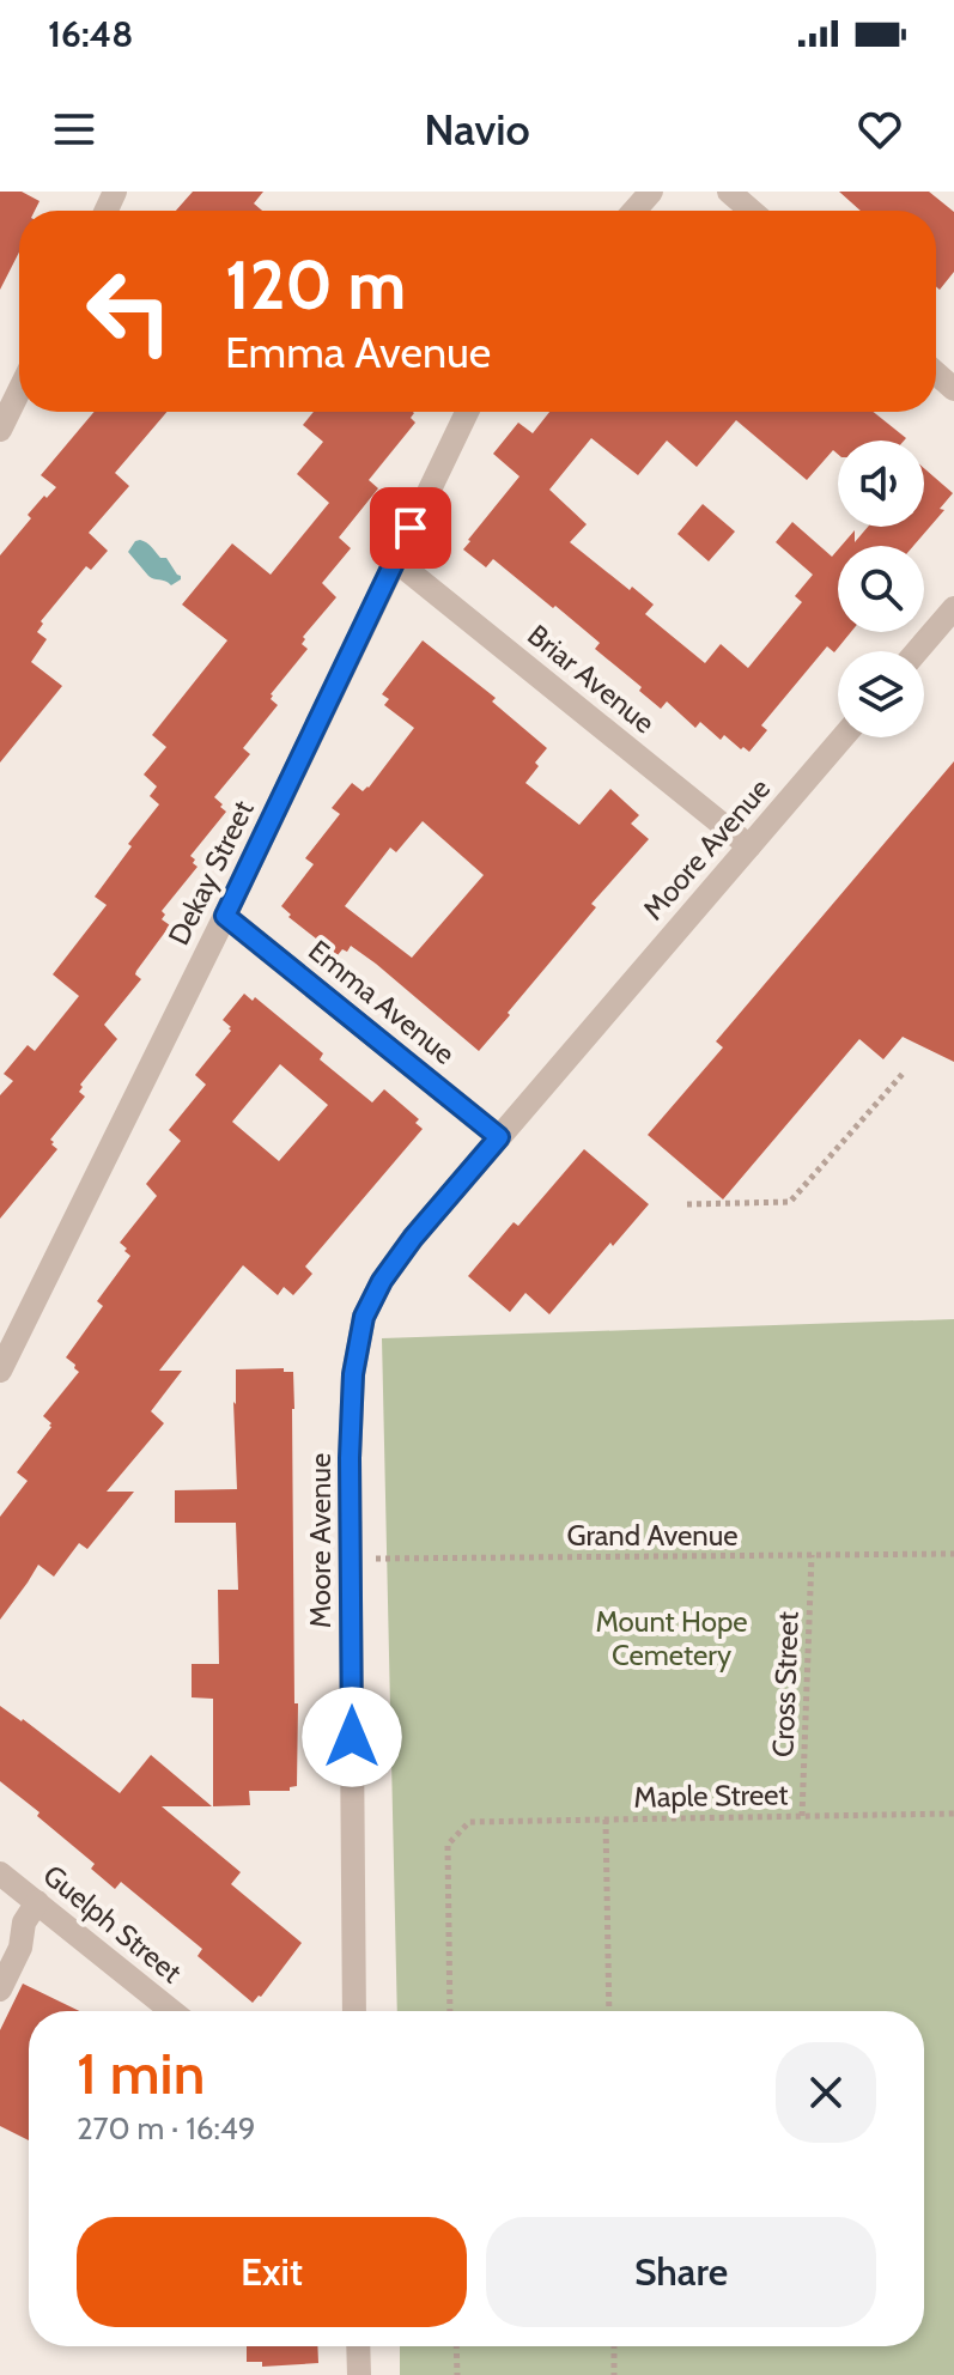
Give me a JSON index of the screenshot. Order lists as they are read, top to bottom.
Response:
{
  "streets": {
    "street": [
      "Briar Avenue",
      "Moore Avenue",
      "Dekay Street",
      "Emma Avenue",
      "Guelph Street"
    ],
    "path": ["Grand Avenue", "Cross Street", "Maple Street"]
  },
  "crossings": [
    ["Briar Avenue", "Moore Avenue"],
    ["Briar Avenue", "Dekay Street"],
    ["Moore Avenue", "Emma Avenue"],
    ["Moore Avenue", "Grand Avenue"],
    ["Dekay Street", "Emma Avenue"],
    ["Grand Avenue", "Cross Street"],
    ["Cross Street", "Maple Street"]
  ],
  "parks": ["Mount Hope Cemetery"],
  "page": {
    "status": "16:48",
    "header": "Navio",
    "turn": ["120 m", "Emma Avenue"],
    "heading": ["1 min", "270 m · 16:49"],
    "buttons": ["Exit", "Share"]
  }
}
